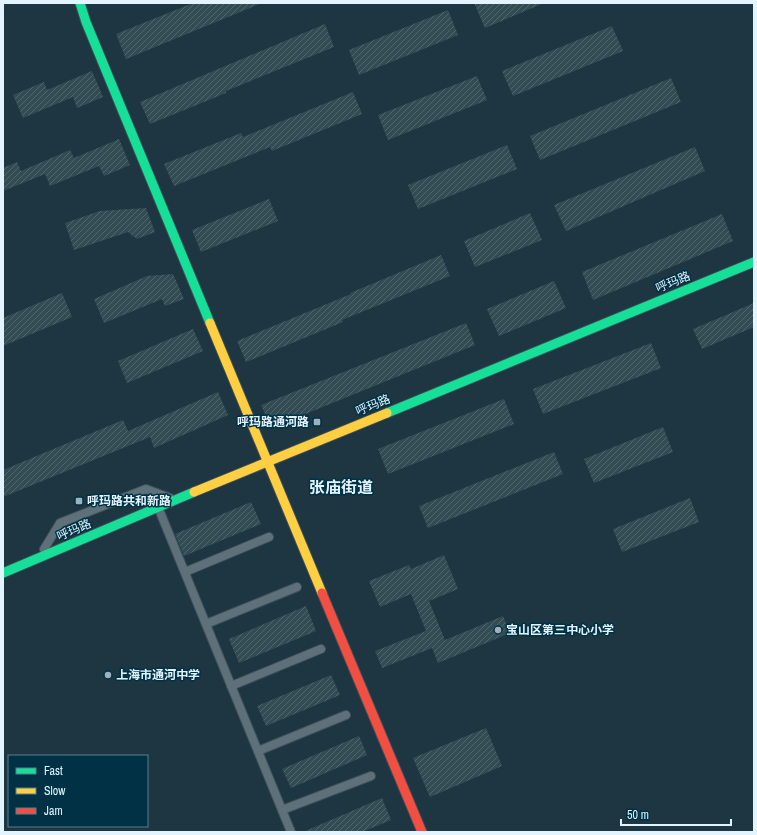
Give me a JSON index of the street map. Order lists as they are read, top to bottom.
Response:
{
  "streets": {
    "street": ["呼玛路"]
  },
  "districts": ["张庙街道"],
  "places": {
    "transit": ["呼玛路通河路", "呼玛路共和新路"],
    "other": ["宝山区第三中心小学", "上海市通河中学"]
  },
  "legend": ["Fast", "Slow", "Jam"],
  "scale_bar": "50 m"
}
